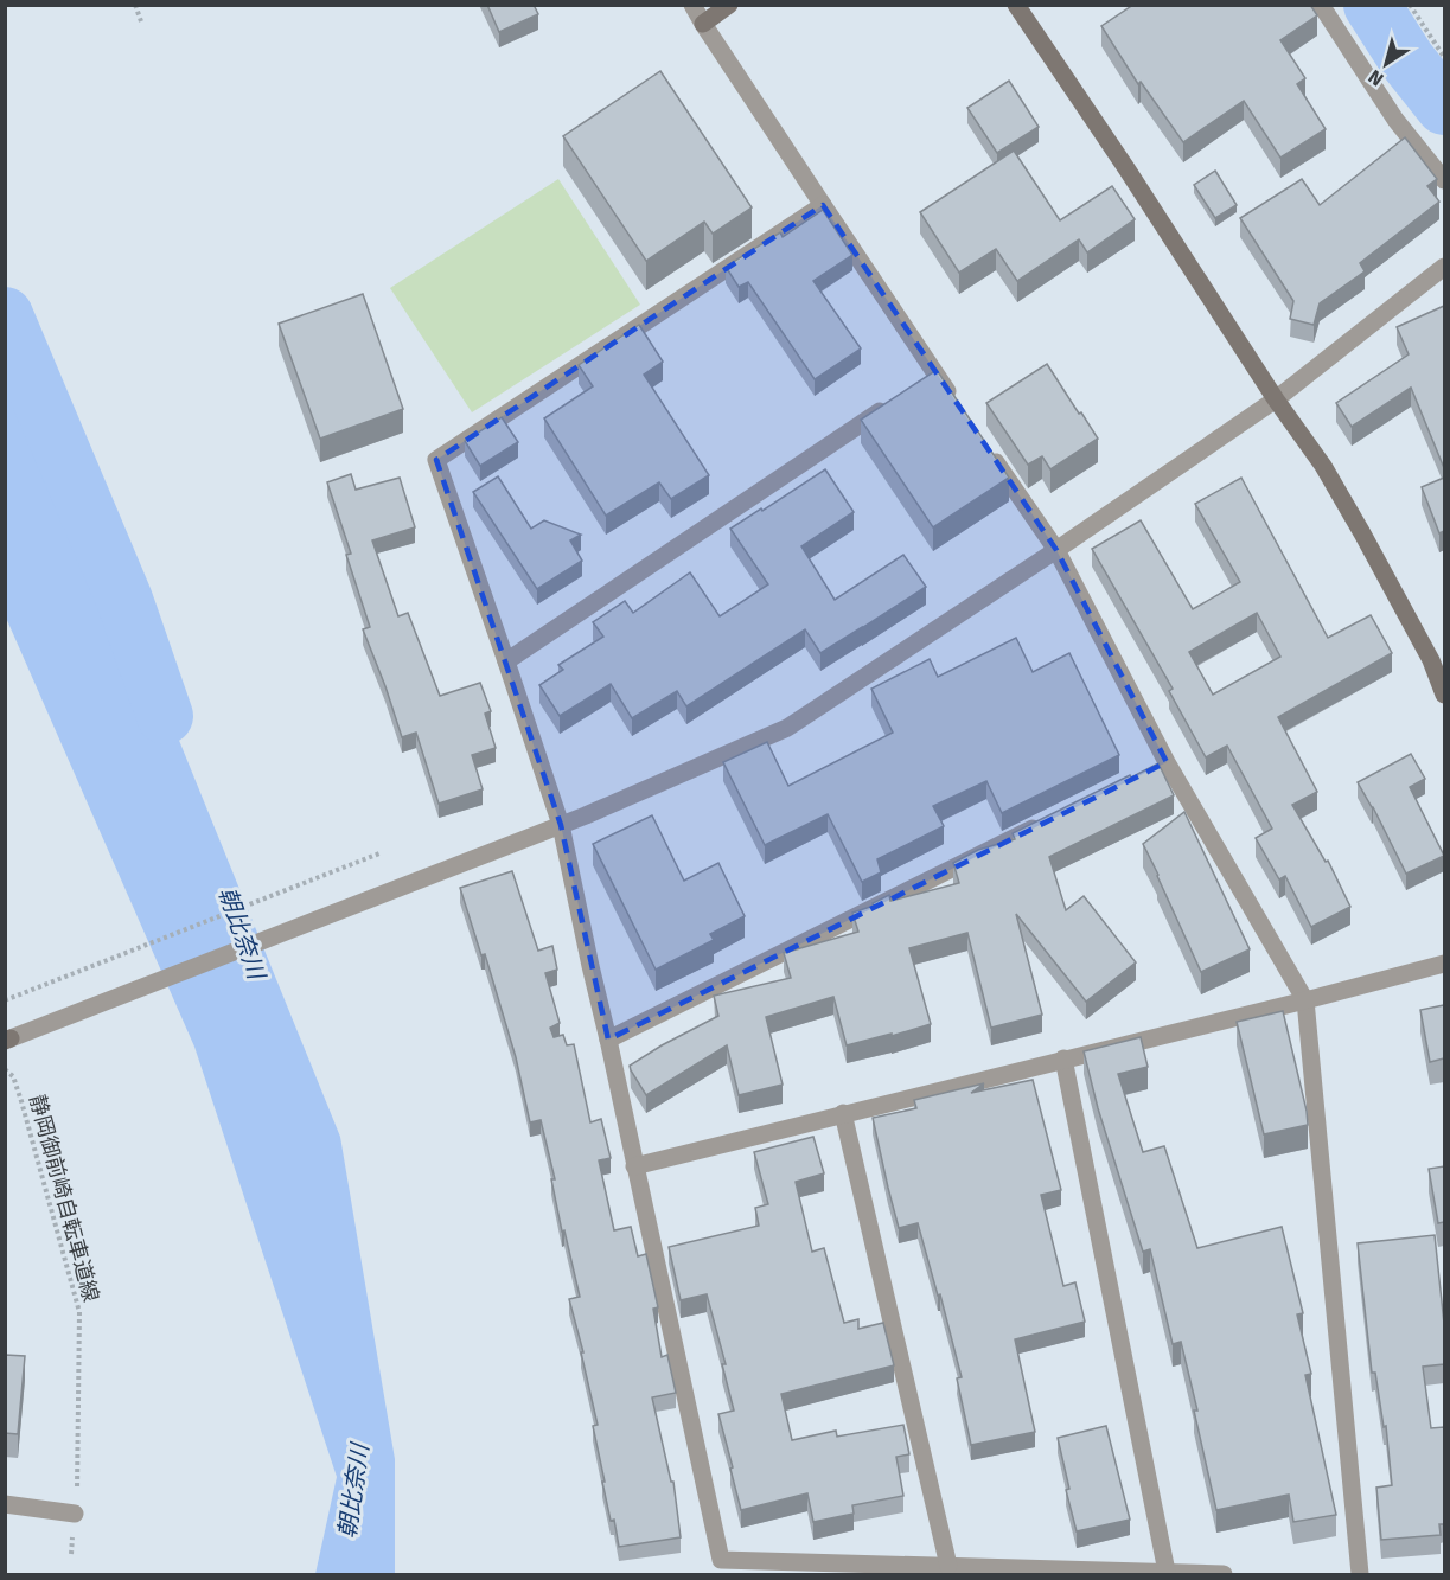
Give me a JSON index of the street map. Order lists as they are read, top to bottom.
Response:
{
  "streets": {
    "path": ["静岡御前崎自転車道線"]
  },
  "water": ["朝比奈川"],
  "north": "bottom left"
}
